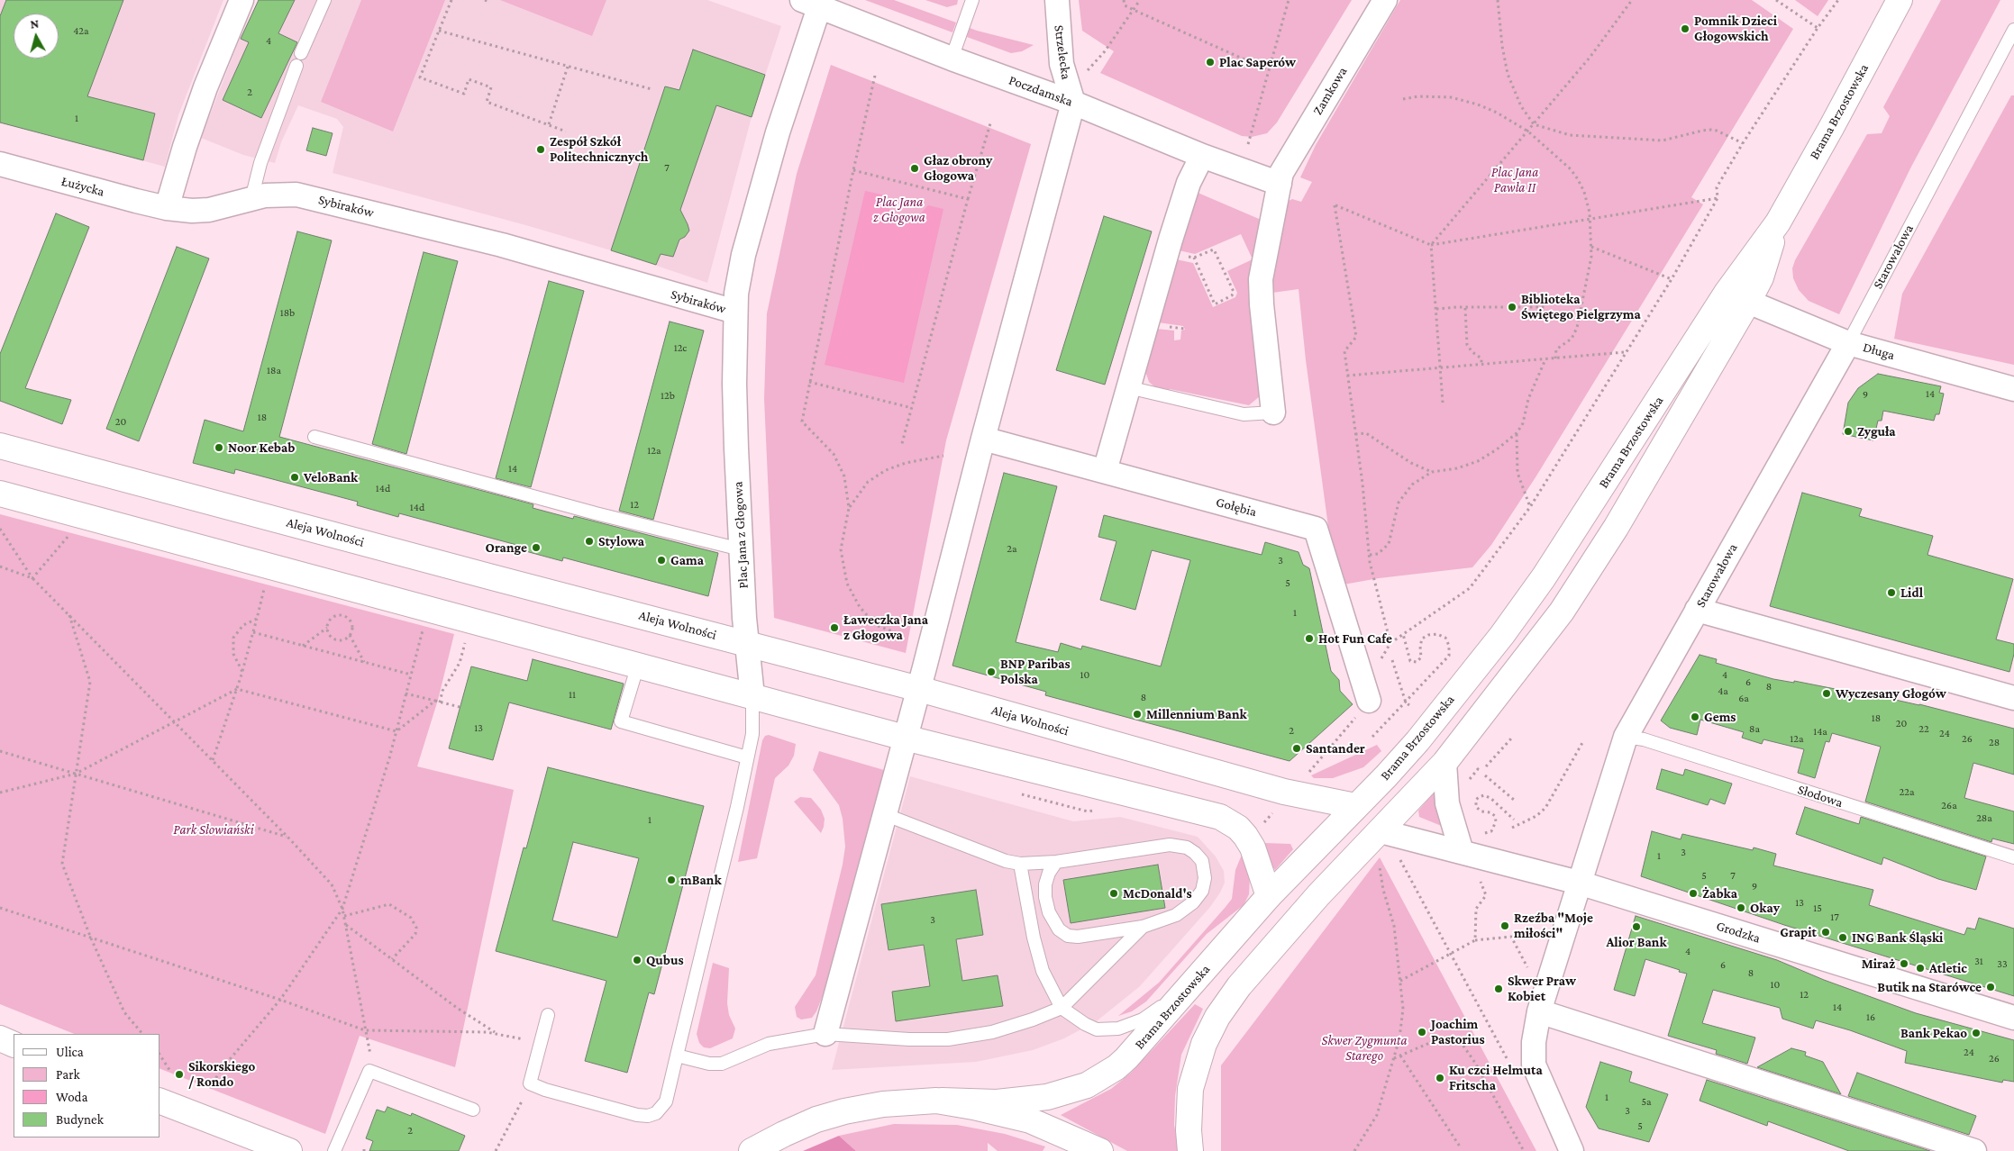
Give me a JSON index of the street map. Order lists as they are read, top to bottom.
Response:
{
  "streets": {
    "main road": ["Brama Brzostowska", "Aleja Wolności"],
    "street": [
      "Strzelecka",
      "Poczdamska",
      "Zamkowa",
      "Łużycka",
      "Sybiraków",
      "Starowałowa",
      "Długa",
      "Gołębia",
      "Plac Jana z Głogowa",
      "Grodzka"
    ],
    "lane": ["Słodowa"]
  },
  "crossings": [
    ["Strzelecka", "Poczdamska"],
    ["Poczdamska", "Zamkowa"],
    ["Poczdamska", "Plac Jana z Głogowa"],
    ["Brama Brzostowska", "Długa"],
    ["Brama Brzostowska", "Aleja Wolności"],
    ["Brama Brzostowska", "Grodzka"],
    ["Łużycka", "Sybiraków"],
    ["Sybiraków", "Plac Jana z Głogowa"],
    ["Starowałowa", "Długa"],
    ["Starowałowa", "Słodowa"],
    ["Starowałowa", "Grodzka"],
    ["Aleja Wolności", "Plac Jana z Głogowa"]
  ],
  "parks": [
    "Plac Jana Pawła II",
    "Plac Jana z Głogowa",
    "Park Słowiański",
    "Skwer Zygmunta Starego"
  ],
  "places": [
    "Pomnik Dzieci Głogowskich",
    "Plac Saperów",
    "Zespół Szkół Politechnicznych",
    "Głaz obrony Głogowa",
    "Biblioteka Świętego Pielgrzyma",
    "Zyguła",
    "Noor Kebab",
    "VeloBank",
    "Stylowa",
    "Orange",
    "Gama",
    "Lidl",
    "Ławeczka Jana z Głogowa",
    "Hot Fun Cafe",
    "BNP Paribas Polska",
    "Wyczesany Głogów",
    "Millennium Bank",
    "Gems",
    "Santander",
    "mBank",
    "McDonald's",
    "Żabka",
    "Okay",
    "Rzeźba \"Moje miłości\"",
    "Alior Bank",
    "Grapit",
    "ING Bank Śląski",
    "Qubus",
    "Miraż",
    "Atletic",
    "Butik na Starówce",
    "Skwer Praw Kobiet",
    "Joachim Pastorius",
    "Bank Pekao",
    "Sikorskiego / Rondo",
    "Ku czci Helmuta Fritscha"
  ],
  "house_numbers": [
    "42a",
    "4",
    "2",
    "1",
    "7",
    "18b",
    "12c",
    "18a",
    "14",
    "9",
    "12b",
    "18",
    "20",
    "12a",
    "14",
    "14d",
    "12",
    "14d",
    "2a",
    "3",
    "5",
    "1",
    "10",
    "4",
    "6",
    "8",
    "4a",
    "11",
    "8",
    "6a",
    "18",
    "20",
    "13",
    "8a",
    "22",
    "2",
    "14a",
    "24",
    "12a",
    "26",
    "28",
    "22a",
    "26a",
    "28a",
    "1",
    "3",
    "1",
    "5",
    "7",
    "9",
    "13",
    "15",
    "17",
    "3",
    "4",
    "31",
    "33",
    "6",
    "8",
    "10",
    "12",
    "14",
    "16",
    "24",
    "26",
    "1",
    "5a",
    "3",
    "5",
    "2"
  ],
  "legend": [
    "Ulica",
    "Park",
    "Woda",
    "Budynek"
  ],
  "north": "top"
}
